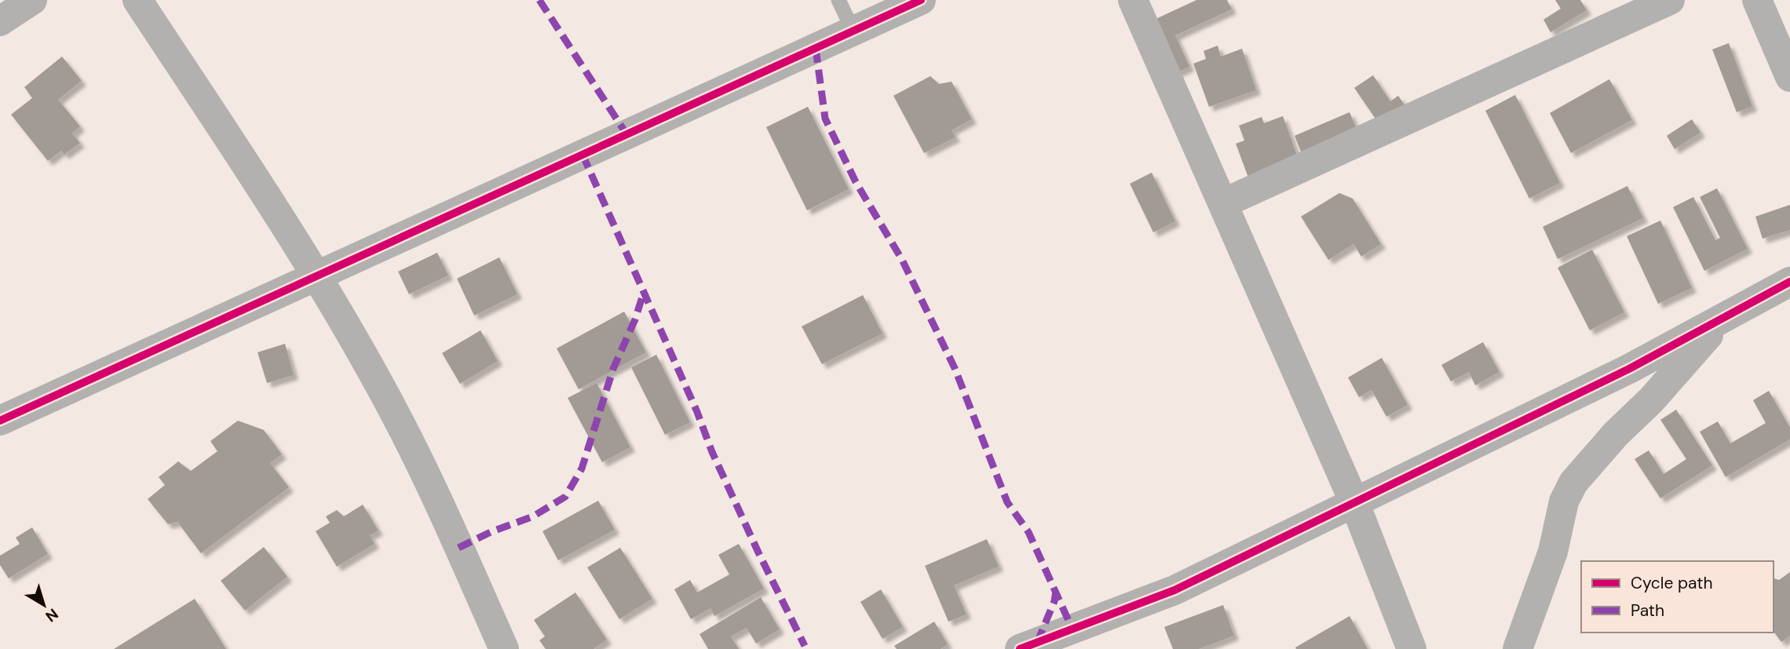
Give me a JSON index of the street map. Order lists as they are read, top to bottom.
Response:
{
  "legend": ["Cycle path", "Path"],
  "north": "bottom right"
}
